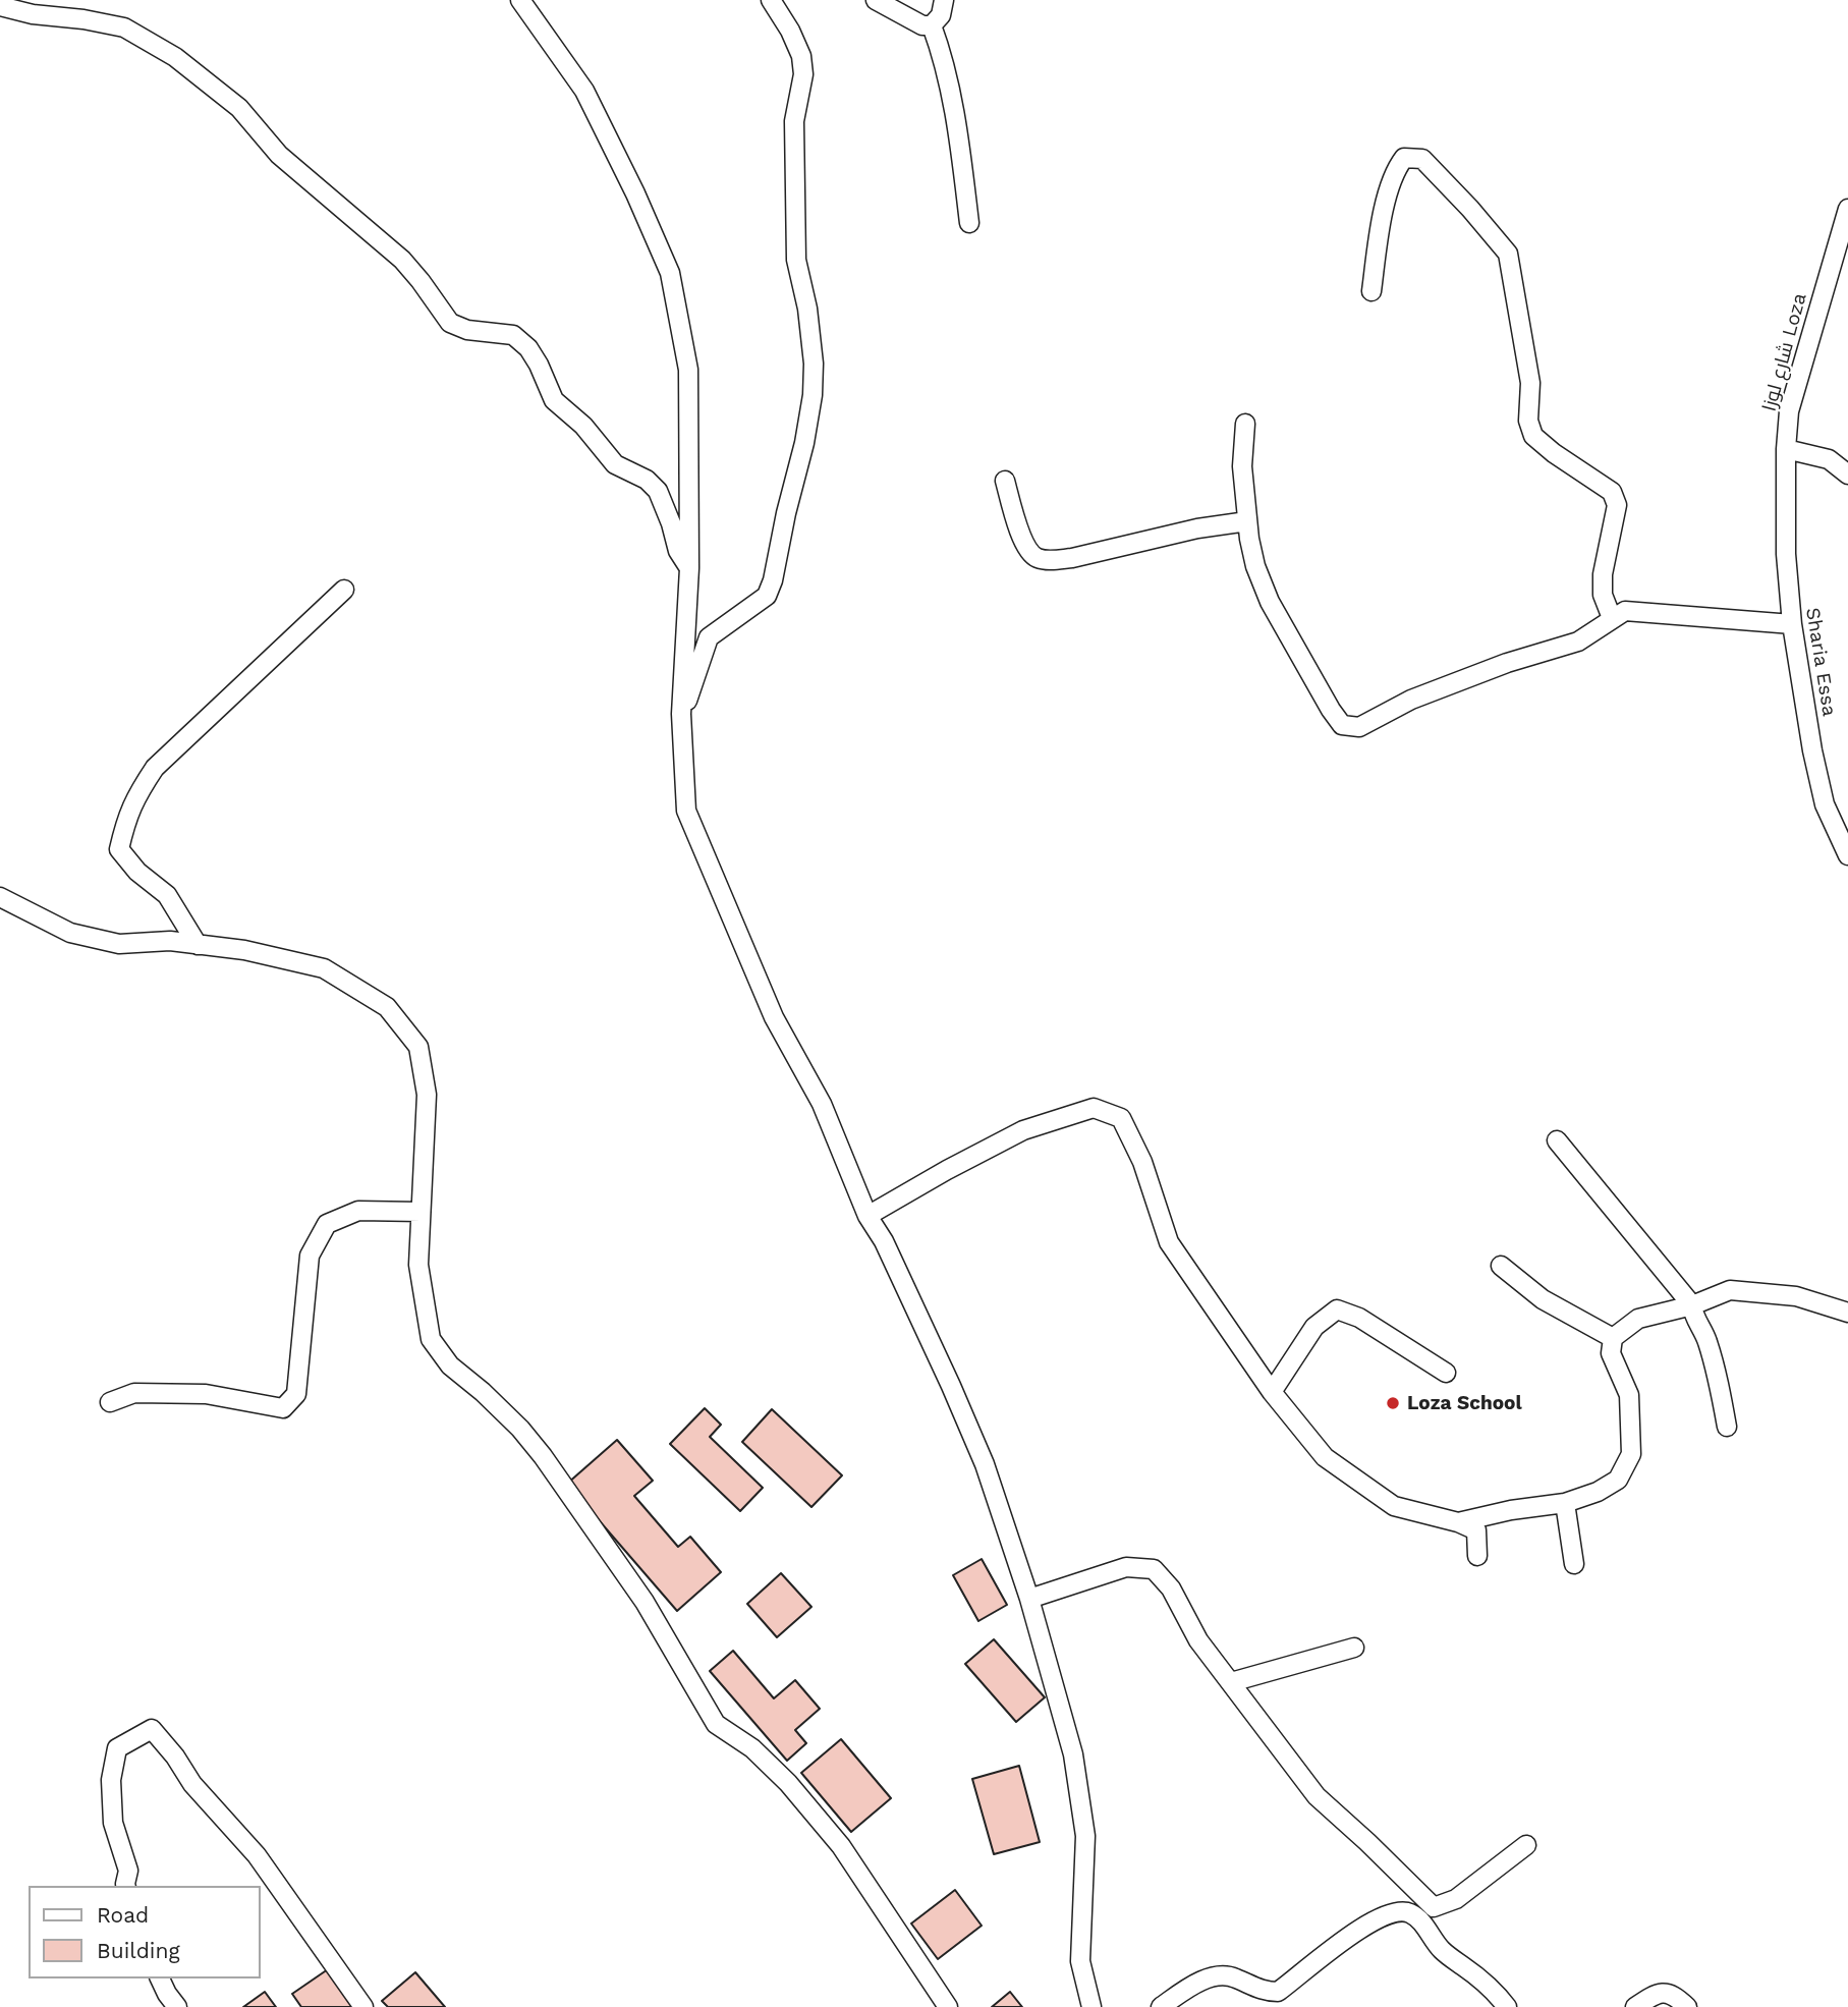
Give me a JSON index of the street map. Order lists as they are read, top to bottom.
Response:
{
  "streets": {
    "street": ["شارع لوزا Loza", "Sharia Essa"]
  },
  "crossings": [
    ["شارع لوزا Loza", "Sharia Essa"]
  ],
  "places": ["Loza School"],
  "legend": ["Road", "Building"]
}
